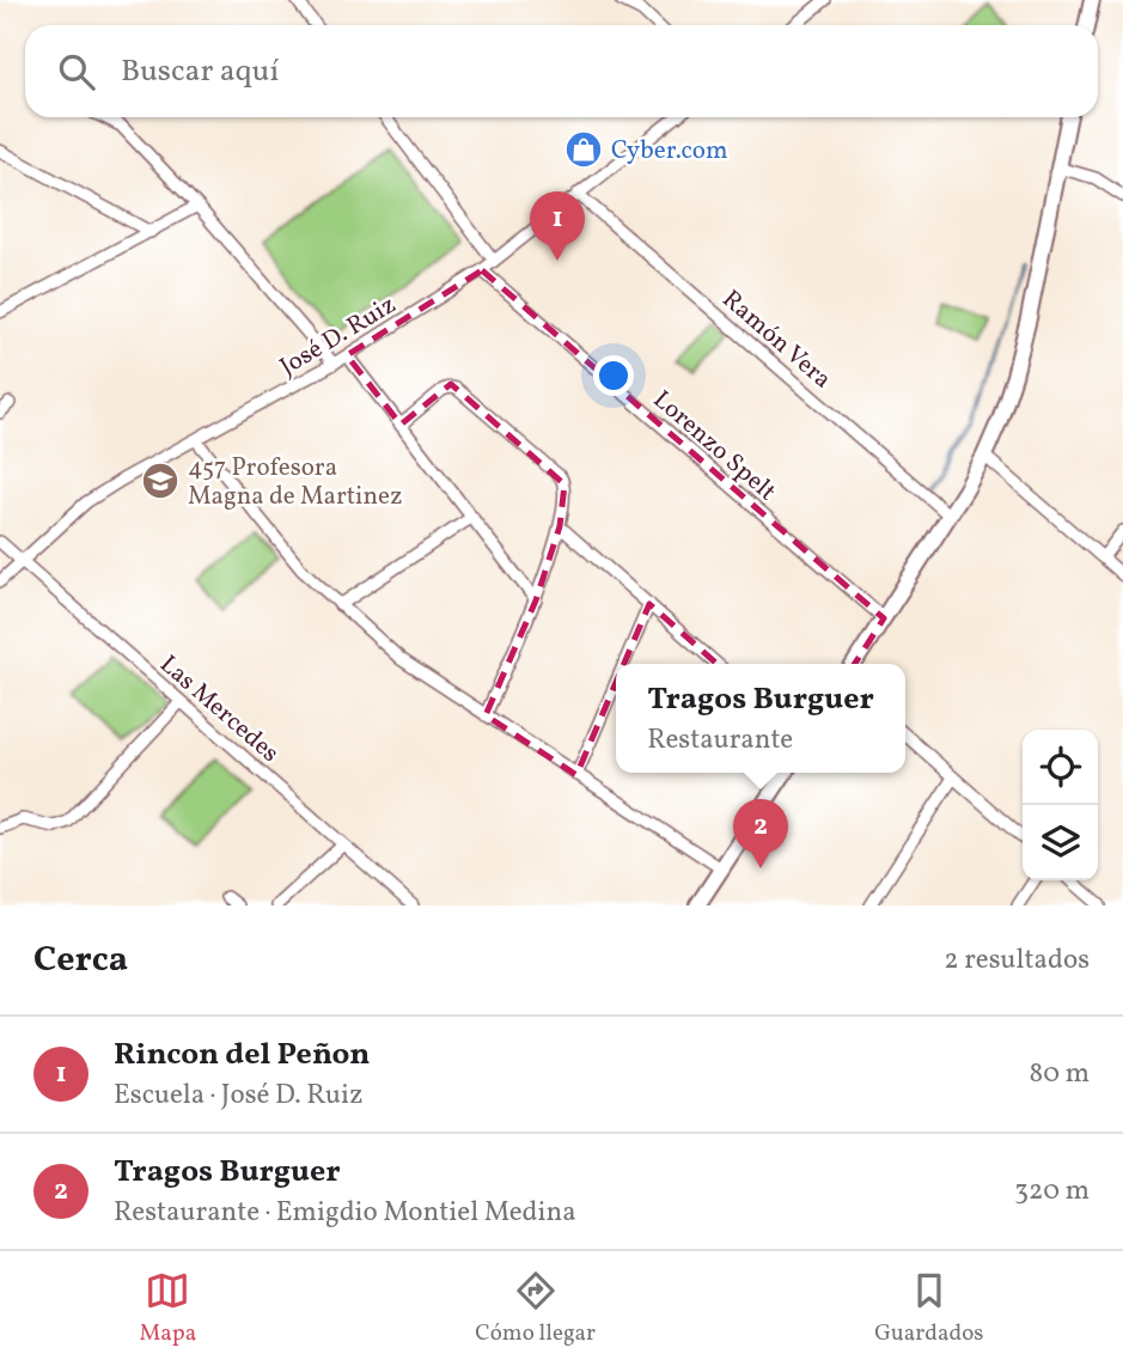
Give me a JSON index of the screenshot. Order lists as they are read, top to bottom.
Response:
{
  "streets": {
    "street": [
      "José D. Ruiz",
      "Ramón Vera",
      "Lorenzo Spelt",
      "Las Mercedes"
    ]
  },
  "crossings": [
    ["José D. Ruiz", "Ramón Vera"],
    ["José D. Ruiz", "Lorenzo Spelt"],
    ["José D. Ruiz", "Las Mercedes"]
  ],
  "places": {
    "shop": ["Cyber.com"],
    "school or university": ["457 Profesora Magna de Martinez"]
  },
  "page": {
    "search": "Buscar aquí",
    "pins": ["1", "2"],
    "popup": ["Tragos Burguer", "Restaurante"],
    "heading": ["Cerca", "2 resultados"],
    "list": [
      {
        "mark": "1",
        "name": "Rincon del Peñon",
        "note": "Escuela · José D. Ruiz",
        "value": "80 m"
      },
      {
        "mark": "2",
        "name": "Tragos Burguer",
        "note": "Restaurante · Emigdio Montiel Medina",
        "value": "320 m"
      }
    ],
    "nav": ["Mapa", "Cómo llegar", "Guardados"]
  }
}
